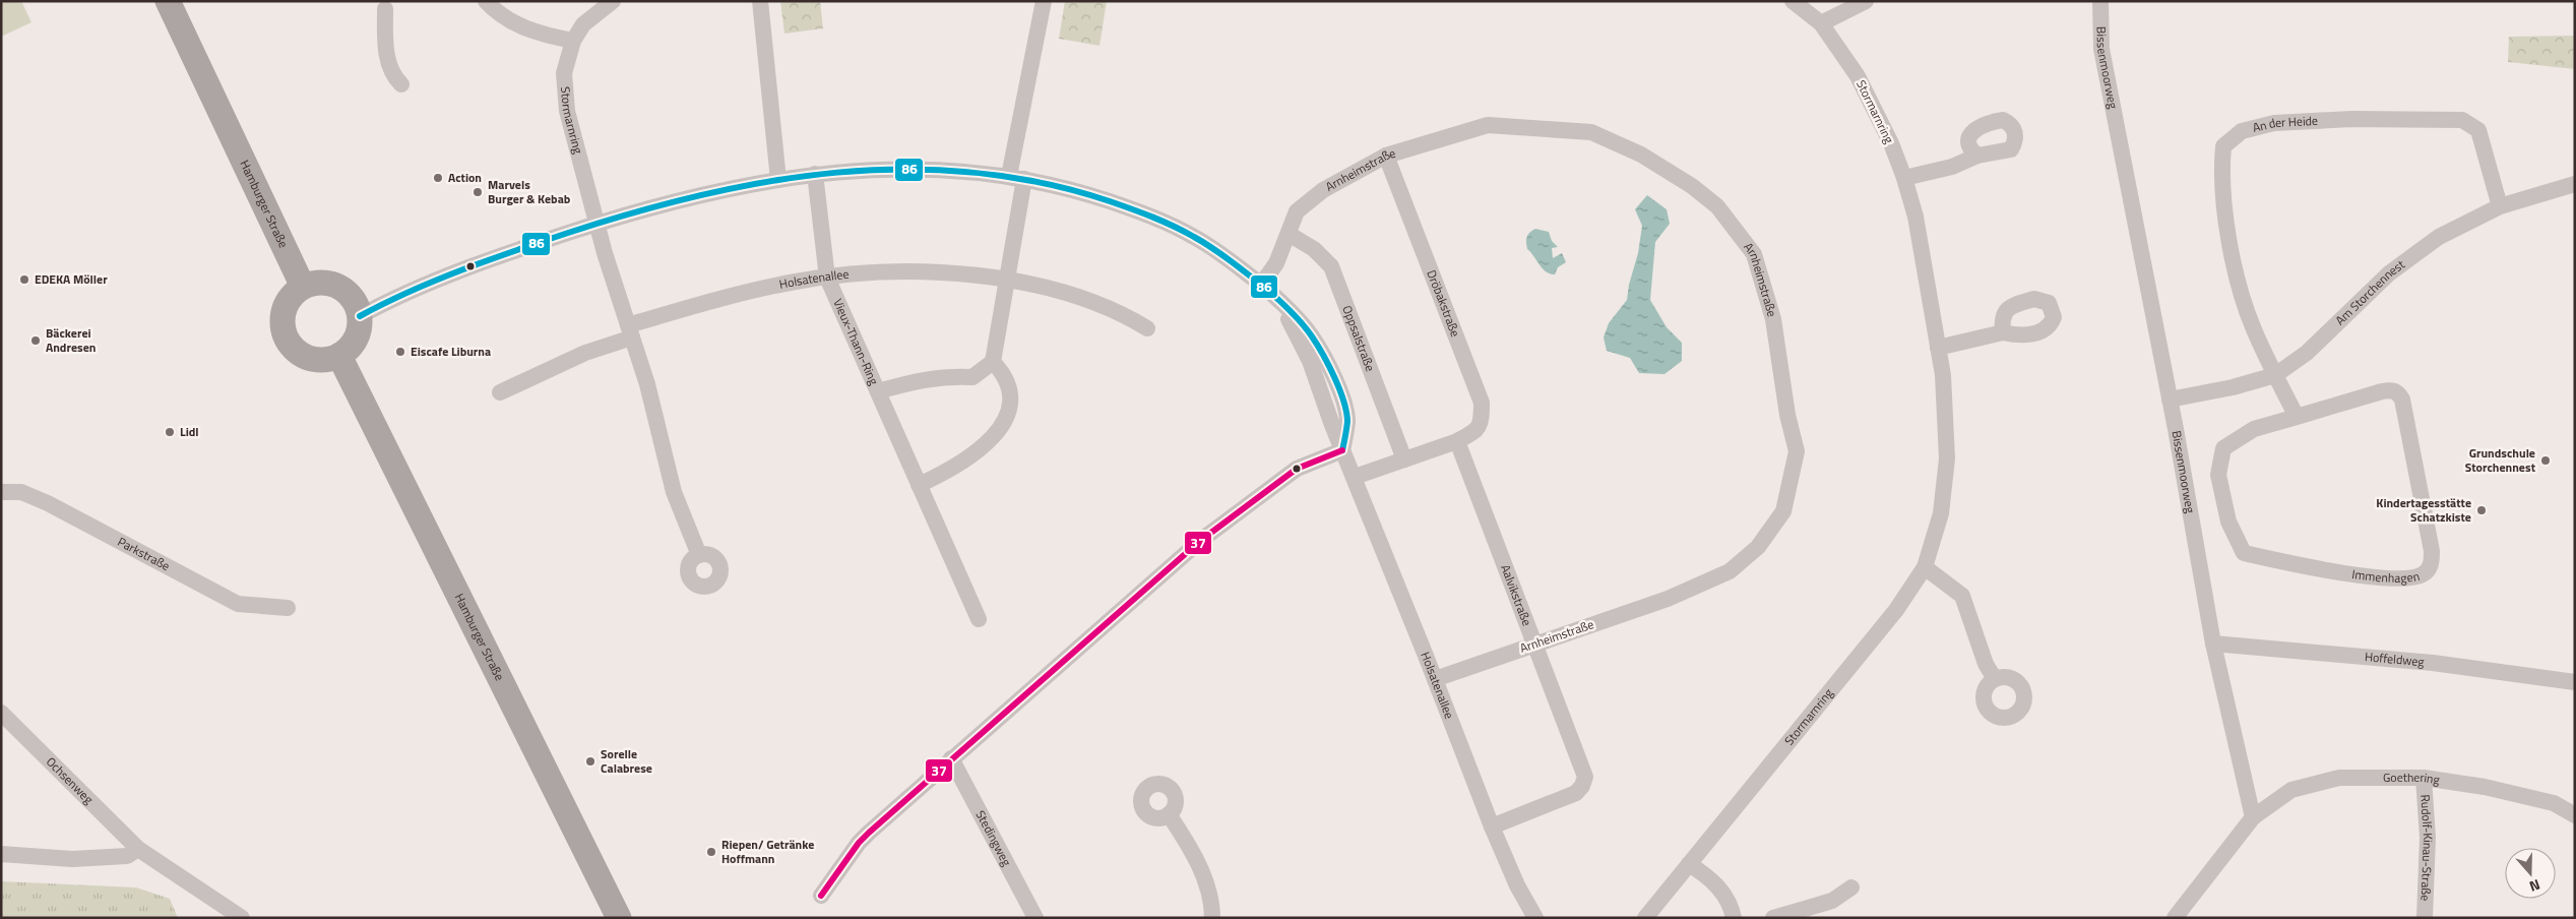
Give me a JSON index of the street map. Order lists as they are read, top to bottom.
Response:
{
  "streets": {
    "main road": ["Hamburger Straße"],
    "street": [
      "Bissenmoorweg",
      "Stormarnring",
      "An der Heide",
      "Arnheimstraße",
      "Holsatenallee",
      "Am Storchennest",
      "Dröbakstraße",
      "Oppsalstraße",
      "Vieux-Thann-Ring",
      "Parkstraße",
      "Immenhagen",
      "Aalvikstraße",
      "Hoffeldweg",
      "Goethering",
      "Ochsenweg",
      "Stedingweg",
      "Rudolf-Kinau-Straße"
    ]
  },
  "crossings": [
    ["Bissenmoorweg", "Am Storchennest"],
    ["Bissenmoorweg", "Hoffeldweg"],
    ["Bissenmoorweg", "Goethering"],
    ["Stormarnring", "Holsatenallee"],
    ["An der Heide", "Am Storchennest"],
    ["Arnheimstraße", "Holsatenallee"],
    ["Arnheimstraße", "Dröbakstraße"],
    ["Arnheimstraße", "Oppsalstraße"],
    ["Arnheimstraße", "Aalvikstraße"],
    ["Hamburger Straße", "Holsatenallee"],
    ["Holsatenallee", "Vieux-Thann-Ring"],
    ["Holsatenallee", "Aalvikstraße"],
    ["Dröbakstraße", "Aalvikstraße"],
    ["Goethering", "Rudolf-Kinau-Straße"]
  ],
  "places": [
    "Action",
    "Marvels Burger & Kebab",
    "EDEKA Möller",
    "Bäckerei Andresen",
    "Eiscafe Liburna",
    "Lidl",
    "Grundschule Storchennest",
    "Kindertagesstätte Schatzkiste",
    "Sorelle Calabrese",
    "Riepen/ Getränke Hoffmann"
  ],
  "lines": ["transit line 86", "transit line 37"],
  "north": "bottom"
}
